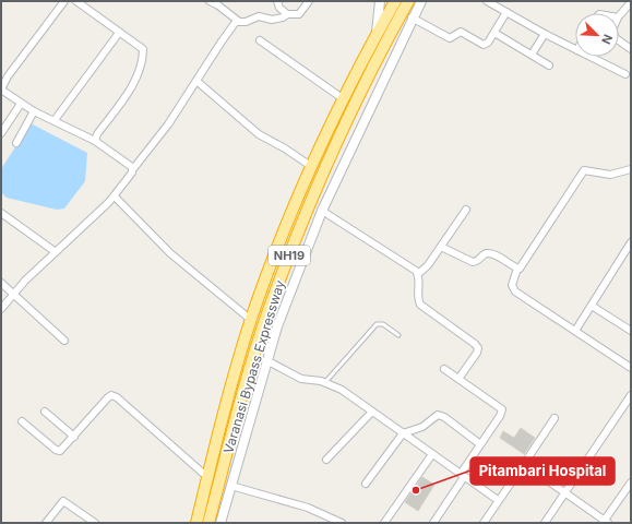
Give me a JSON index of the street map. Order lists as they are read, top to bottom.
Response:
{
  "streets": {
    "highway": ["NH19", "Varanasi Bypass Expressway"]
  },
  "places": ["Pitambari Hospital"],
  "north": "bottom right"
}
